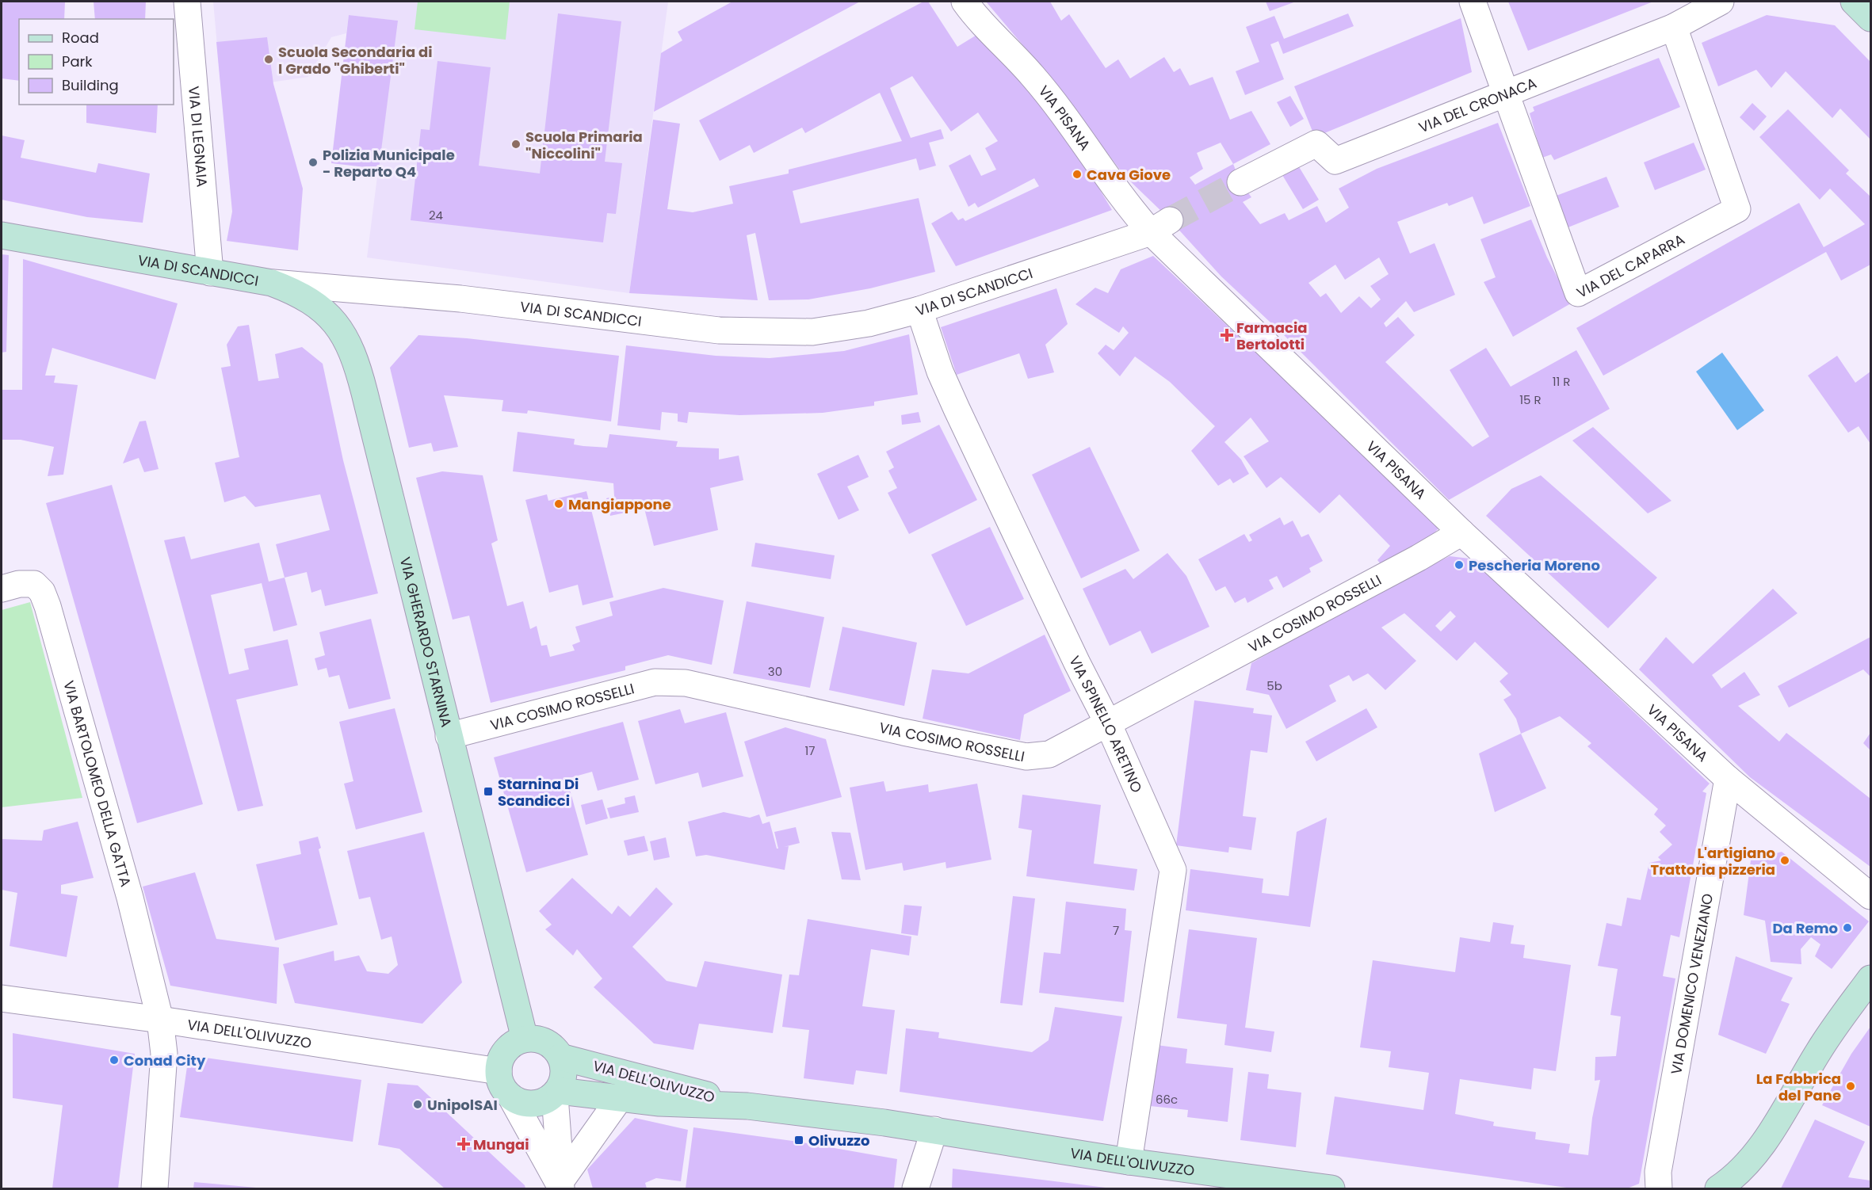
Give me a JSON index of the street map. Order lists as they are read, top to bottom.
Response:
{
  "streets": {
    "street": [
      "VIA DEL CRONACA",
      "VIA PISANA",
      "VIA DI LEGNAIA",
      "VIA DEL CAPARRA",
      "VIA DI SCANDICCI",
      "VIA COSIMO ROSSELLI",
      "VIA GHERARDO STARNINA",
      "VIA SPINELLO ARETINO",
      "VIA BARTOLOMEO DELLA GATTA",
      "VIA DOMENICO VENEZIANO",
      "VIA DELL'OLIVUZZO"
    ]
  },
  "crossings": [
    ["VIA DEL CRONACA", "VIA DEL CAPARRA"],
    ["VIA PISANA", "VIA DI SCANDICCI"],
    ["VIA PISANA", "VIA COSIMO ROSSELLI"],
    ["VIA PISANA", "VIA DOMENICO VENEZIANO"],
    ["VIA DI LEGNAIA", "VIA DI SCANDICCI"],
    ["VIA DI SCANDICCI", "VIA GHERARDO STARNINA"],
    ["VIA DI SCANDICCI", "VIA SPINELLO ARETINO"],
    ["VIA COSIMO ROSSELLI", "VIA GHERARDO STARNINA"],
    ["VIA COSIMO ROSSELLI", "VIA SPINELLO ARETINO"],
    ["VIA GHERARDO STARNINA", "VIA DELL'OLIVUZZO"],
    ["VIA SPINELLO ARETINO", "VIA DELL'OLIVUZZO"],
    ["VIA BARTOLOMEO DELLA GATTA", "VIA DELL'OLIVUZZO"]
  ],
  "places": {
    "other": [
      "Scuola Secondaria di I Grado \"Ghiberti\"",
      "Scuola Primaria \"Niccolini\"",
      "Polizia Municipale - Reparto Q4",
      "Cava Giove",
      "Mangiappone",
      "Pescheria Moreno",
      "L'artigiano Trattoria pizzeria",
      "Da Remo",
      "Conad City",
      "La Fabbrica del Pane",
      "UnipolSAI"
    ],
    "health": ["Farmacia Bertolotti", "Mungai"],
    "transit": ["Starnina Di Scandicci", "Olivuzzo"]
  },
  "house_numbers": [
    "24",
    "11 R",
    "15 R",
    "30",
    "5b",
    "17",
    "7",
    "66c"
  ],
  "legend": ["Road", "Park", "Building"]
}
